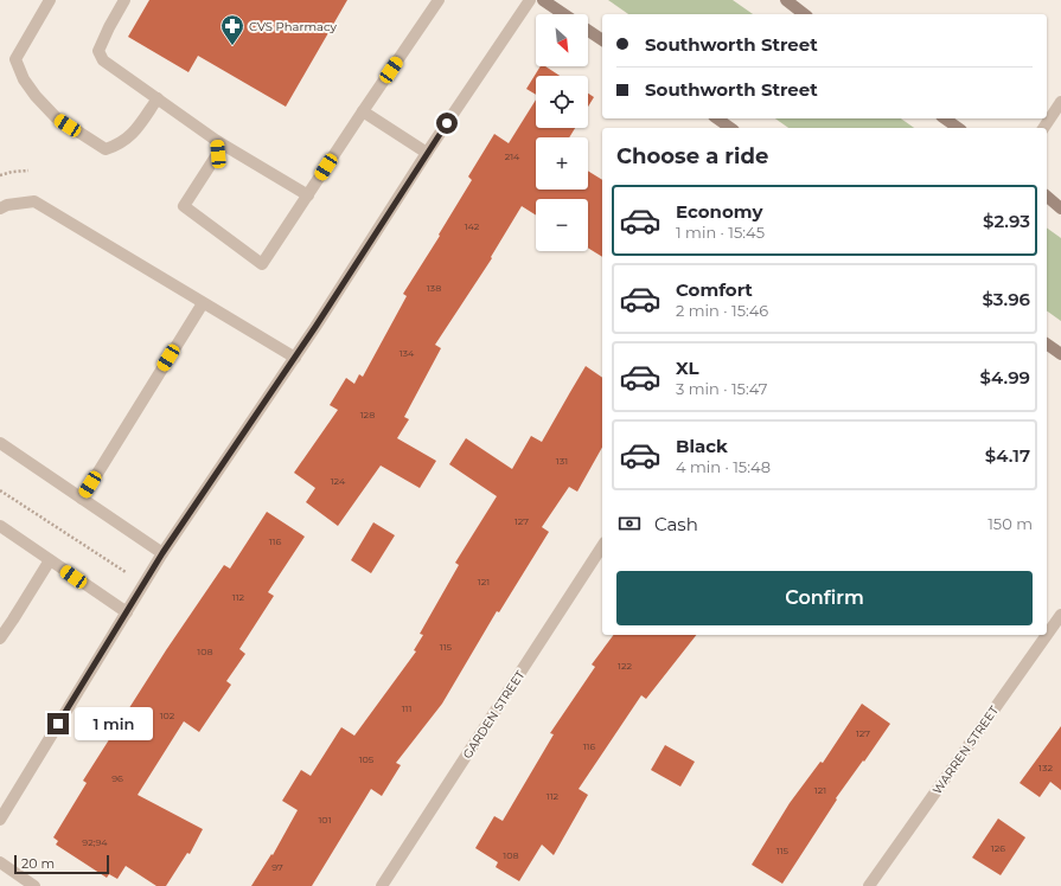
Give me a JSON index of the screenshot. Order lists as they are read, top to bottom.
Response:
{
  "streets": {
    "street": ["GARDEN STREET", "WARREN STREET"]
  },
  "places": {
    "pharmacy": ["CVS Pharmacy"]
  },
  "house_numbers": [
    "214",
    "142",
    "138",
    "134",
    "128",
    "131",
    "124",
    "127",
    "116",
    "121",
    "112",
    "115",
    "108",
    "122",
    "111",
    "102",
    "127",
    "116",
    "105",
    "132",
    "96",
    "121",
    "112",
    "101",
    "92;94",
    "126",
    "115",
    "108",
    "97"
  ],
  "scale_bar": "20 m",
  "north": "bottom right",
  "page": {
    "map_buttons": ["+", "−"],
    "banner": ["Southworth Street", "Southworth Street"],
    "heading": "Choose a ride",
    "list": [
      {
        "name": "Economy",
        "note": "1 min · 15:45",
        "value": "$2.93"
      },
      {
        "name": "Comfort",
        "note": "2 min · 15:46",
        "value": "$3.96"
      },
      {
        "name": "XL",
        "note": "3 min · 15:47",
        "value": "$4.99"
      },
      {
        "name": "Black",
        "note": "4 min · 15:48",
        "value": "$4.17"
      }
    ],
    "pay": ["Cash", "150 m"],
    "buttons": "Confirm",
    "bubble": "1 min",
    "scale": "20 m"
  }
}
